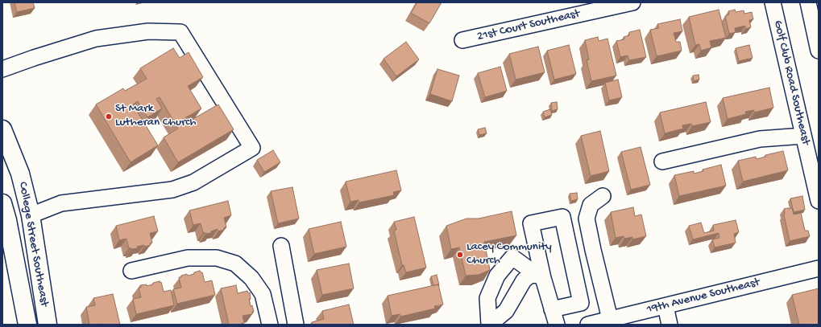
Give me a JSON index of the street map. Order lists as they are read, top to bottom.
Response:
{
  "streets": {
    "main road": ["College Street Southeast"],
    "street": ["21st Court Southeast", "Golf Club Road Southeast", "19th Avenue Southeast"]
  },
  "places": ["St Mark Lutheran Church", "Lacey Community Church"]
}
